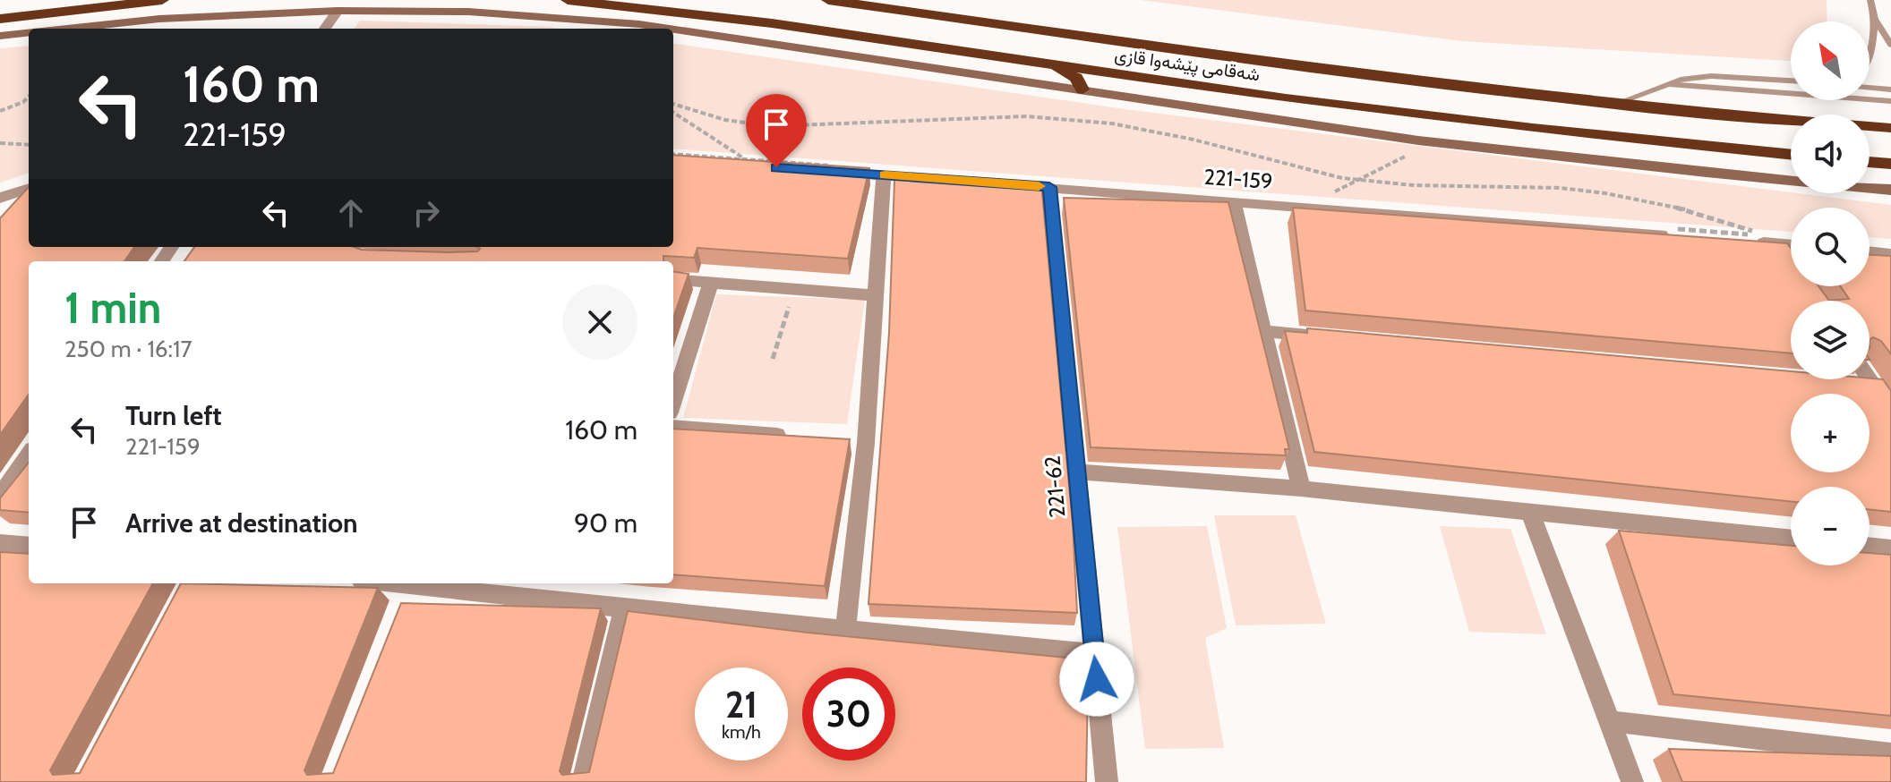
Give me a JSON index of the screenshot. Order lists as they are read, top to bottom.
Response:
{
  "streets": {
    "highway": ["شەقامی پێشەوا قازی"],
    "street": ["221-159", "221-62"]
  },
  "crossings": [
    ["221-159", "221-62"]
  ],
  "north": "top left",
  "page": {
    "map_buttons": ["+", "−"],
    "turn": ["160 m", "221-159"],
    "heading": ["1 min", "250 m · 16:17"],
    "list": [
      {
        "name": "Turn left",
        "note": "221-159",
        "value": "160 m"
      },
      {
        "name": "Arrive at destination",
        "value": "90 m"
      }
    ],
    "speed": "21 km/h",
    "limit": "30"
  }
}
